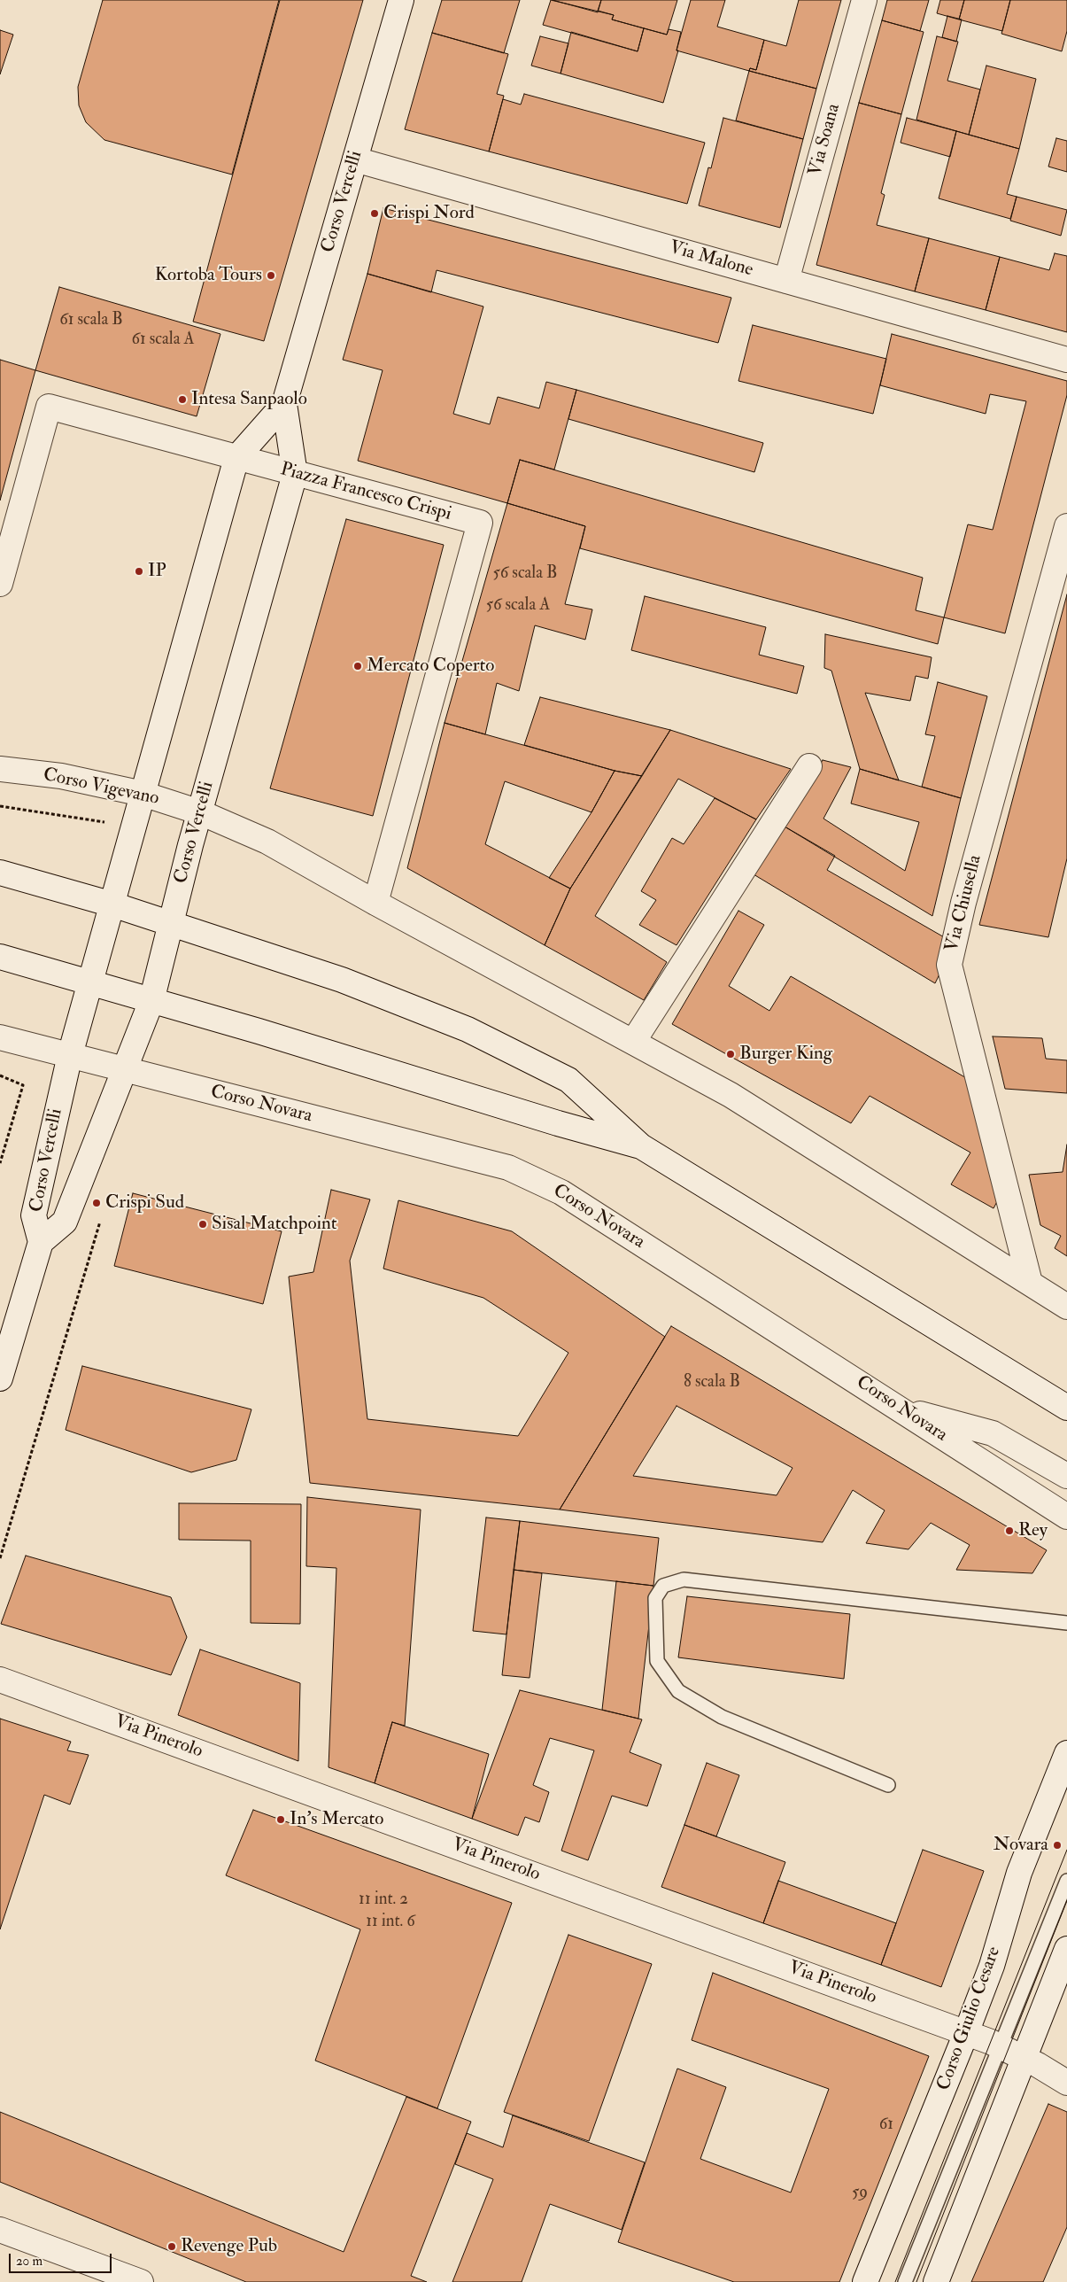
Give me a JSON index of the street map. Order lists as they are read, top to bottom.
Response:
{
  "streets": {
    "street": [
      "Via Soana",
      "Corso Vercelli",
      "Via Malone",
      "Piazza Francesco Crispi",
      "Corso Vigevano",
      "Via Chiusella",
      "Corso Novara",
      "Via Pinerolo",
      "Corso Giulio Cesare"
    ]
  },
  "crossings": [
    ["Via Soana", "Via Malone"],
    ["Corso Vercelli", "Via Malone"],
    ["Corso Vercelli", "Piazza Francesco Crispi"],
    ["Corso Vercelli", "Corso Vigevano"],
    ["Corso Vercelli", "Corso Novara"],
    ["Via Pinerolo", "Corso Giulio Cesare"]
  ],
  "places": [
    "Crispi Nord",
    "Kortoba Tours",
    "Intesa Sanpaolo",
    "IP",
    "Mercato Coperto",
    "Burger King",
    "Crispi Sud",
    "Sisal Matchpoint",
    "Rey",
    "In's Mercato",
    "Novara",
    "Revenge Pub"
  ],
  "house_numbers": [
    "61 scala B",
    "61 scala A",
    "56 scala B",
    "56 scala A",
    "8 scala B",
    "11 int. 2",
    "11 int. 6",
    "61",
    "59"
  ],
  "scale_bar": "20 m"
}
